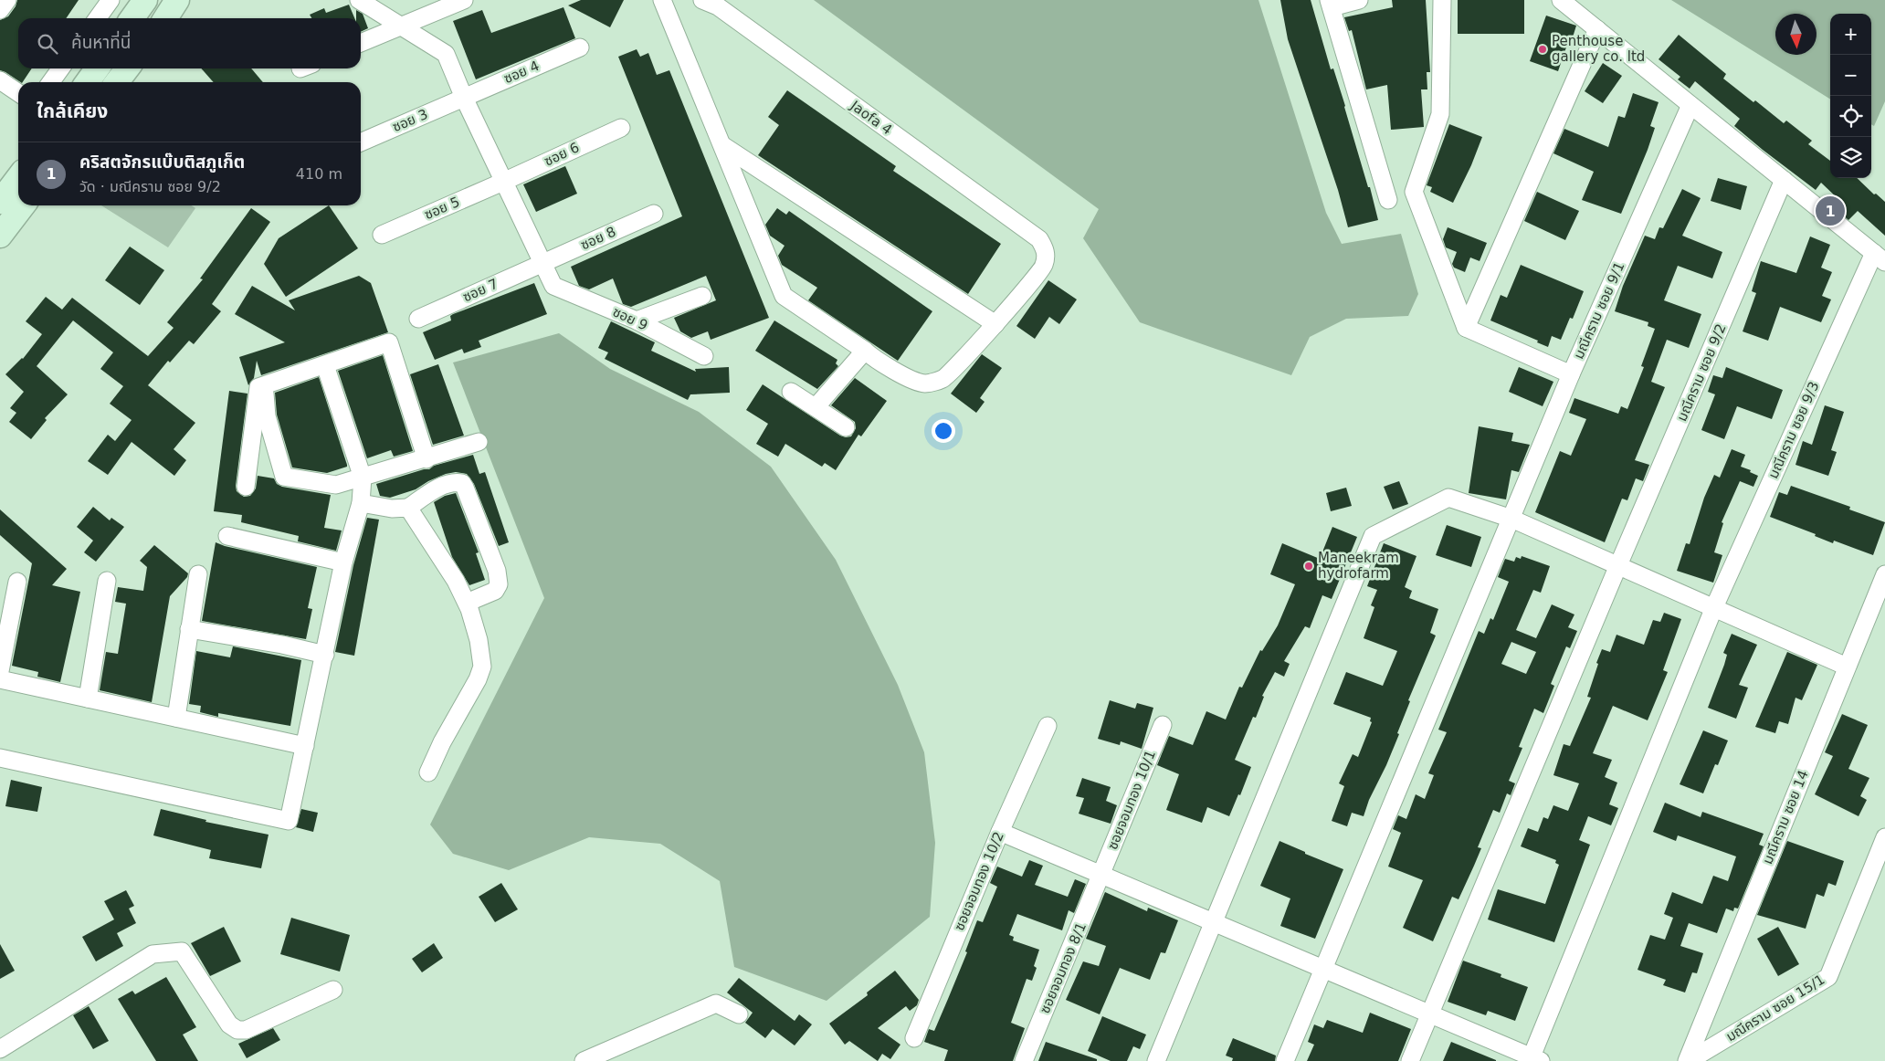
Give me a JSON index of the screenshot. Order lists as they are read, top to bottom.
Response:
{
  "streets": {
    "street": [
      "ซอย 4",
      "Jaofa 4",
      "ซอย 3",
      "ซอย 6",
      "ซอย 5",
      "ซอย 8",
      "ซอย 7",
      "มณีคราม ซอย 9/1",
      "ซอย 9",
      "มณีคราม ซอย 9/2",
      "มณีคราม ซอย 9/3",
      "ซอยจอมทอง 10/1",
      "มณีคราม ซอย 14",
      "ซอยจอมทอง 10/2",
      "ซอยจอมทอง 8/1",
      "มณีคราม ซอย 15/1"
    ]
  },
  "crossings": [
    ["ซอย 4", "ซอย 3"],
    ["ซอย 6", "ซอย 5"],
    ["ซอย 8", "ซอย 7"],
    ["ซอย 8", "ซอย 9"],
    ["ซอย 7", "ซอย 9"],
    ["ซอยจอมทอง 10/1", "ซอยจอมทอง 8/1"],
    ["มณีคราม ซอย 14", "มณีคราม ซอย 15/1"]
  ],
  "places": ["Penthouse gallery co. ltd", "Maneekram hydrofarm"],
  "north": "bottom",
  "page": {
    "map_buttons": ["+", "−"],
    "search": "ค้นหาที่นี่",
    "heading": "ใกล้เคียง",
    "list": [
      {
        "mark": "1",
        "name": "คริสตจักรแบ๊บติสภูเก็ต",
        "note": "วัด · มณีคราม ซอย 9/2",
        "value": "410 m"
      }
    ],
    "pins": "1"
  }
}
